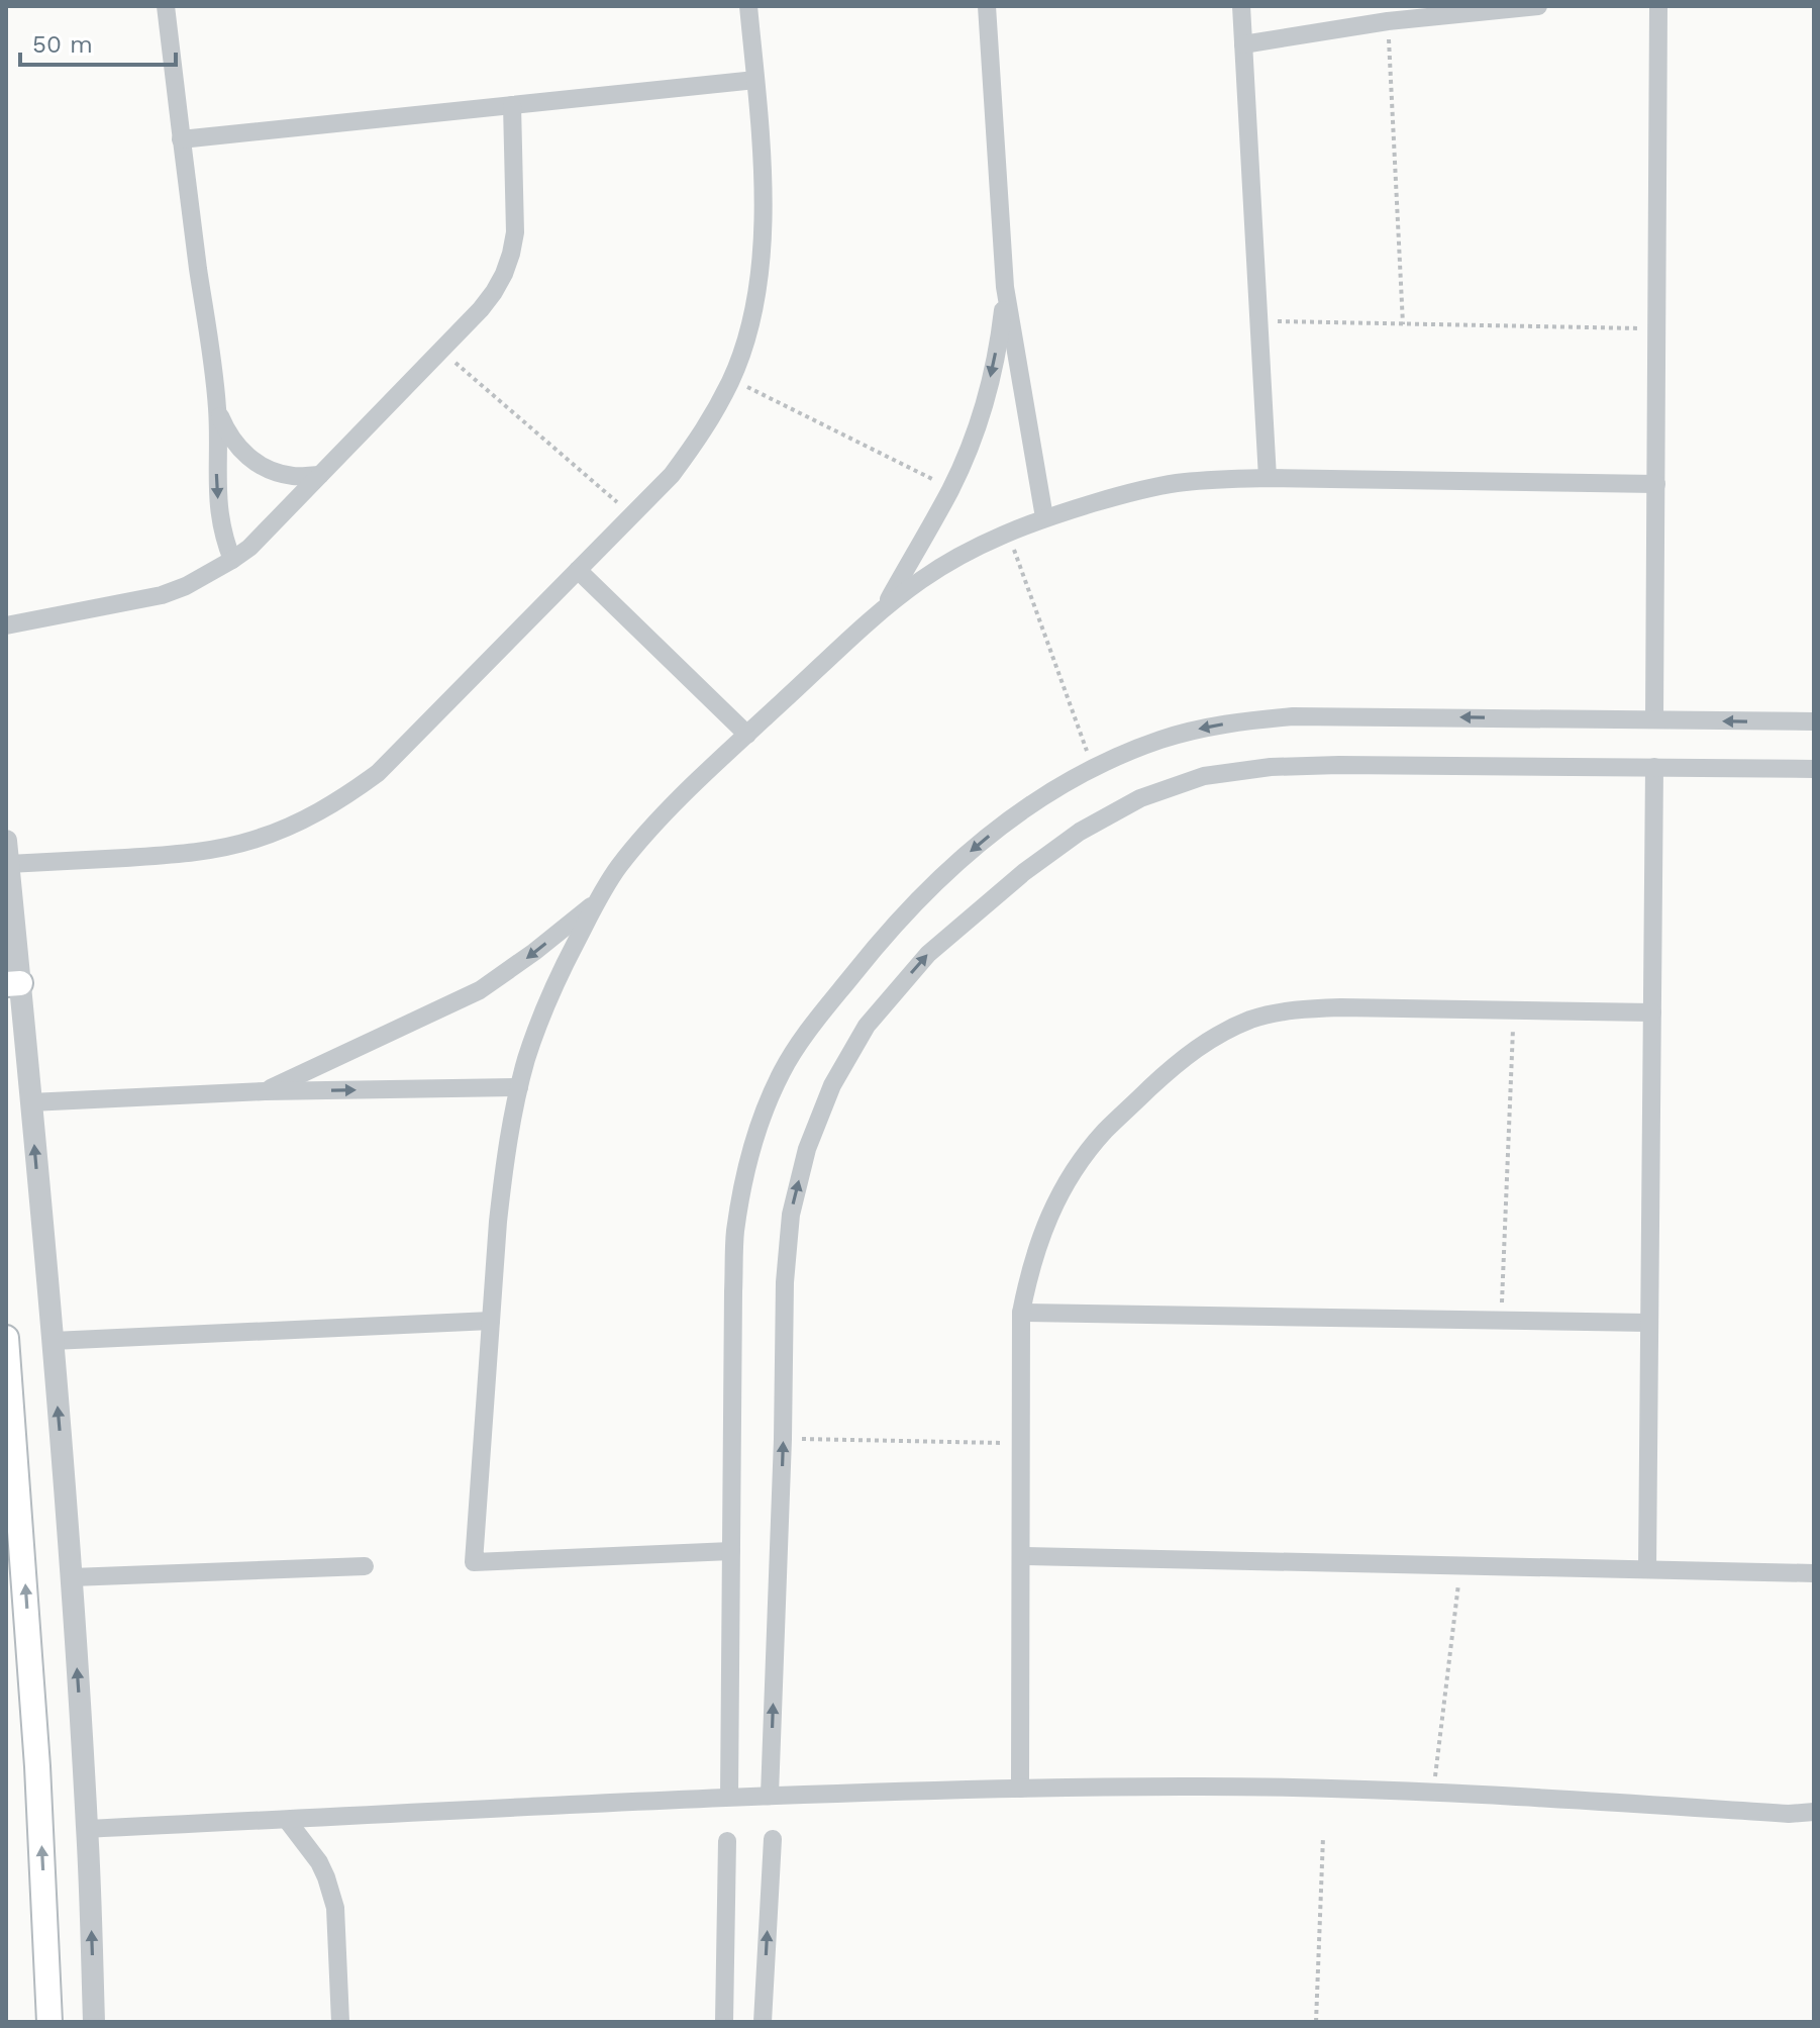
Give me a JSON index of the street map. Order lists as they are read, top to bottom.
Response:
{
  "scale_bar": "50 m"
}
